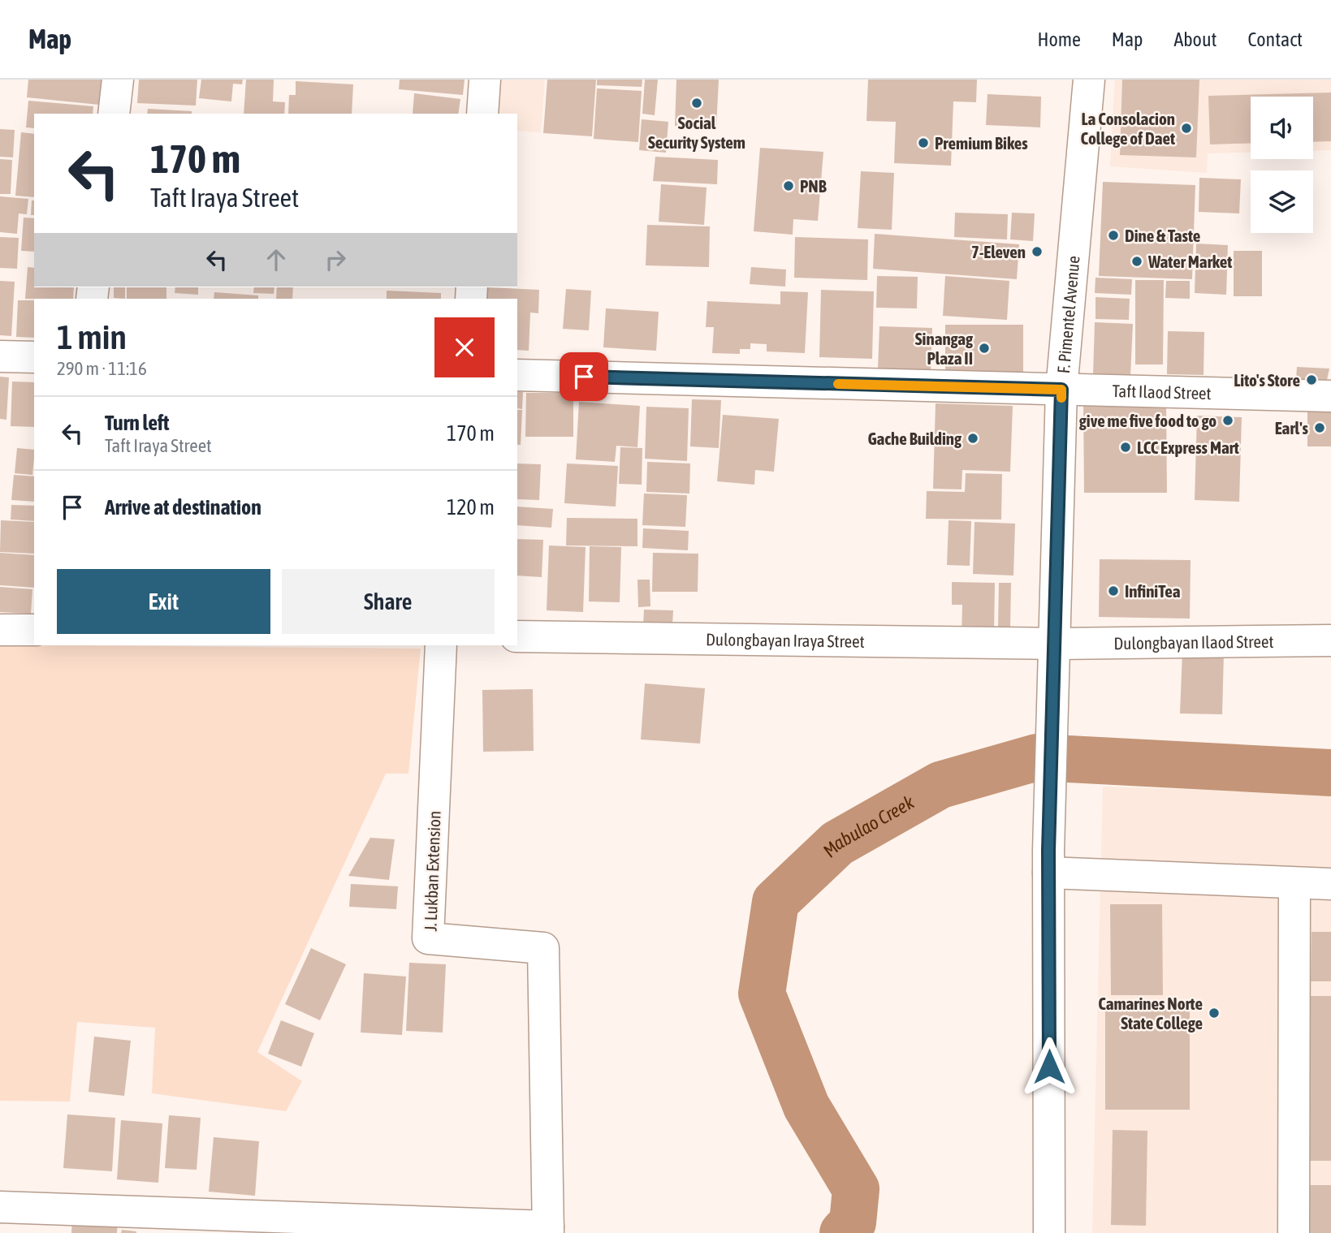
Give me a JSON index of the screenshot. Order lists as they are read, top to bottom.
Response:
{
  "streets": {
    "street": [
      "F. Pimentel Avenue",
      "Taft Ilaod Street",
      "Dulongbayan Iraya Street",
      "Dulongbayan Ilaod Street",
      "J. Lukban Extension"
    ]
  },
  "crossings": [
    ["F. Pimentel Avenue", "Taft Ilaod Street"],
    ["F. Pimentel Avenue", "Dulongbayan Iraya Street"],
    ["F. Pimentel Avenue", "Dulongbayan Ilaod Street"],
    ["Dulongbayan Iraya Street", "Dulongbayan Ilaod Street"]
  ],
  "water": ["Mabulao Creek"],
  "places": [
    "Social Security System",
    "La Consolacion College of Daet",
    "Premium Bikes",
    "PNB",
    "Dine & Taste",
    "7-Eleven",
    "Water Market",
    "Sinangag Plaza II",
    "Lito's Store",
    "give me five food to go",
    "Earl's",
    "Gache Building",
    "LCC Express Mart",
    "InfiniTea",
    "Camarines Norte State College"
  ],
  "page": {
    "header": "Map",
    "nav": [
      "Home",
      "Map",
      "About",
      "Contact"
    ],
    "turn": ["170 m", "Taft Iraya Street"],
    "heading": ["1 min", "290 m · 11:16"],
    "list": [
      {
        "name": "Turn left",
        "note": "Taft Iraya Street",
        "value": "170 m"
      },
      {
        "name": "Arrive at destination",
        "value": "120 m"
      }
    ],
    "buttons": ["Exit", "Share"]
  }
}
